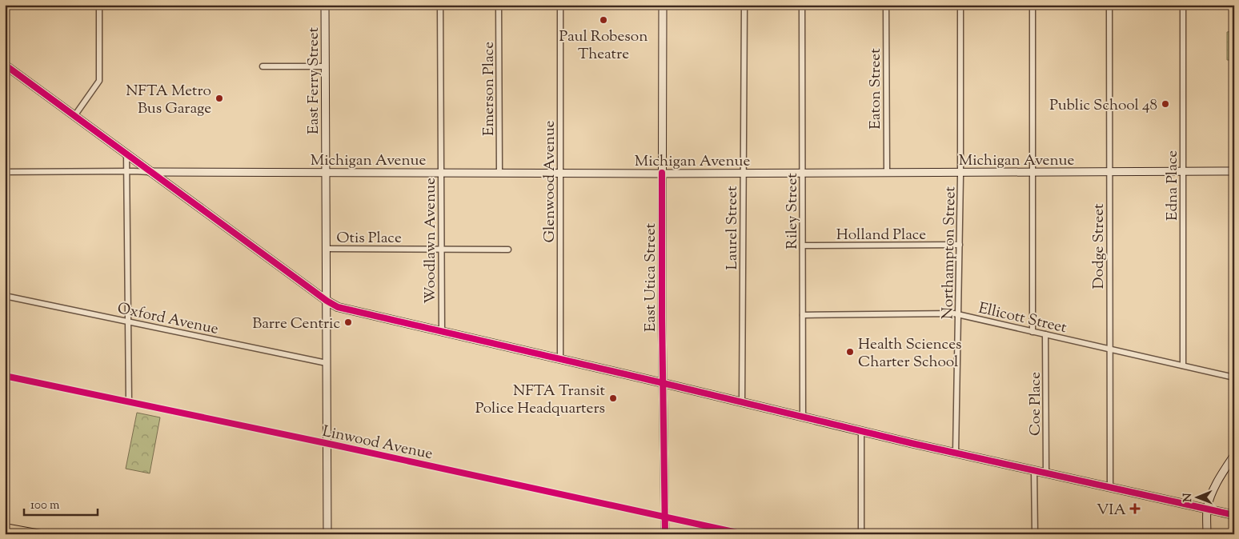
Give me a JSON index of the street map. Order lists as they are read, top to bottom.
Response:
{
  "streets": {
    "street": [
      "East Ferry Street",
      "Emerson Place",
      "Eaton Street",
      "Michigan Avenue",
      "Glenwood Avenue",
      "Edna Place",
      "Riley Street",
      "Laurel Street",
      "Holland Place",
      "Otis Place",
      "Woodlawn Avenue",
      "Dodge Street",
      "Northampton Street",
      "East Utica Street",
      "Ellicott Street",
      "Oxford Avenue",
      "Coe Place",
      "Linwood Avenue"
    ]
  },
  "crossings": [
    ["East Ferry Street", "Michigan Avenue"],
    ["East Ferry Street", "Otis Place"],
    ["East Ferry Street", "Oxford Avenue"],
    ["East Ferry Street", "Linwood Avenue"],
    ["Emerson Place", "Michigan Avenue"],
    ["Eaton Street", "Michigan Avenue"],
    ["Michigan Avenue", "Glenwood Avenue"],
    ["Michigan Avenue", "Edna Place"],
    ["Michigan Avenue", "Riley Street"],
    ["Michigan Avenue", "Laurel Street"],
    ["Michigan Avenue", "Woodlawn Avenue"],
    ["Michigan Avenue", "Dodge Street"],
    ["Michigan Avenue", "Northampton Street"],
    ["Michigan Avenue", "East Utica Street"],
    ["Edna Place", "Ellicott Street"],
    ["Riley Street", "Holland Place"],
    ["Riley Street", "Ellicott Street"],
    ["Holland Place", "Northampton Street"],
    ["Otis Place", "Woodlawn Avenue"],
    ["Dodge Street", "Ellicott Street"],
    ["Northampton Street", "Ellicott Street"],
    ["East Utica Street", "Linwood Avenue"],
    ["Ellicott Street", "Coe Place"]
  ],
  "places": {
    "other": [
      "Paul Robeson Theatre",
      "NFTA Metro Bus Garage",
      "Public School 48",
      "Barre Centric",
      "Health Sciences Charter School",
      "NFTA Transit Police Headquarters"
    ],
    "health": ["VIA"]
  },
  "scale_bar": "100 m",
  "north": "left"
}
